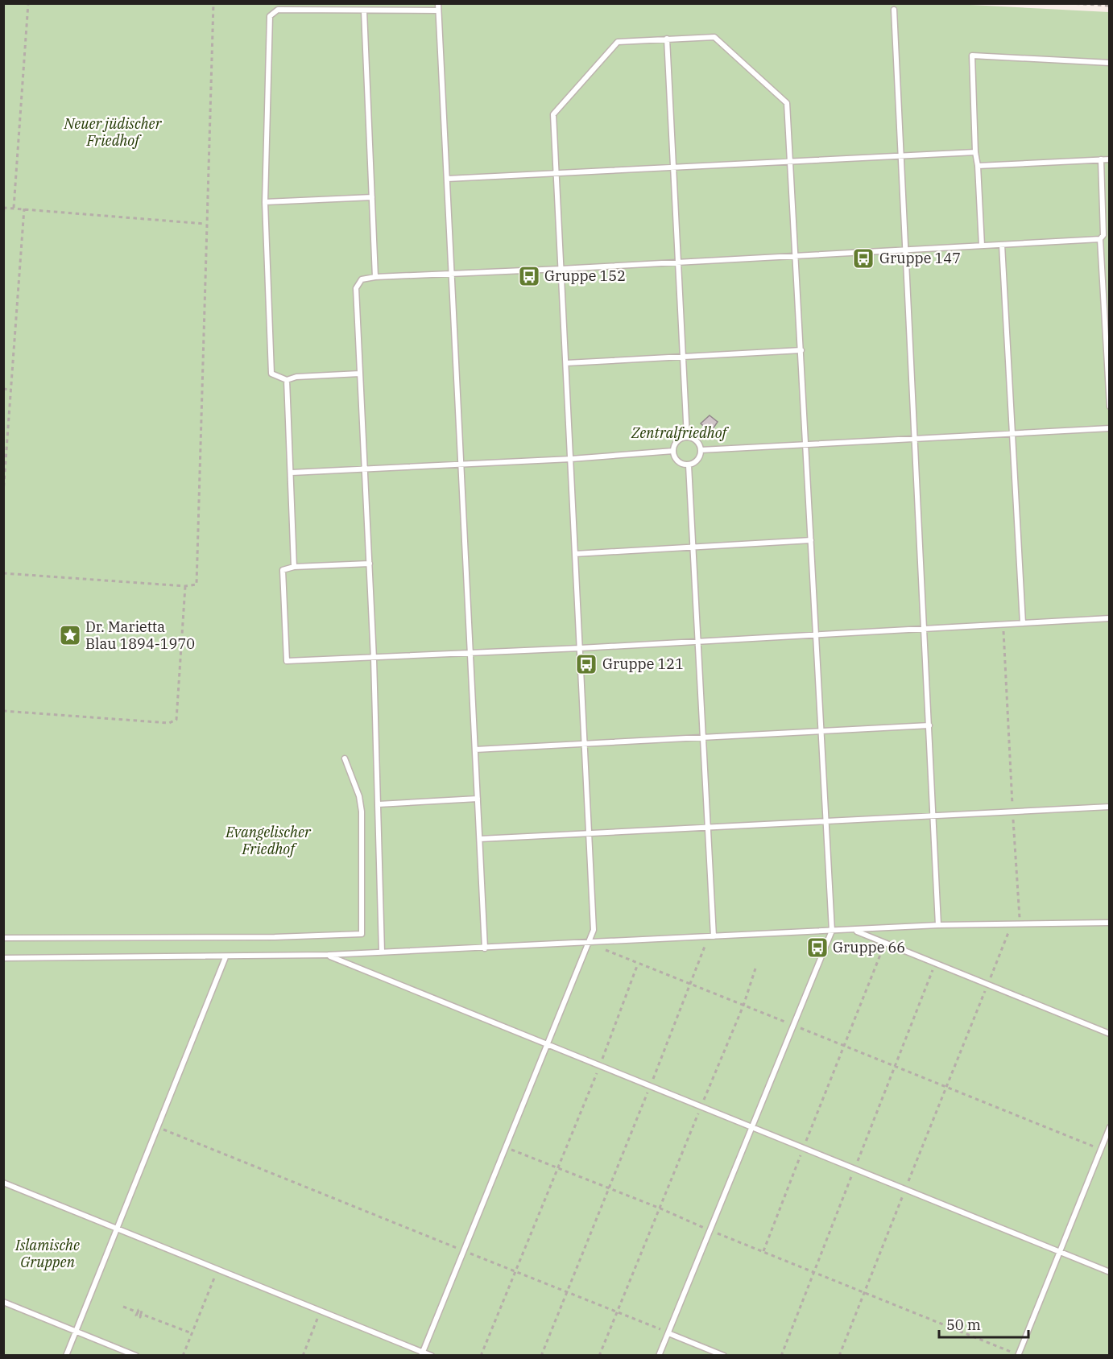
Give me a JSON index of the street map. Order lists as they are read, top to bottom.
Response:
{
  "parks": [
    "Neuer jüdischer Friedhof",
    "Zentralfriedhof",
    "Evangelischer Friedhof",
    "Islamische Gruppen"
  ],
  "places": {
    "bus stop": [
      "Gruppe 147",
      "Gruppe 152",
      "Gruppe 121",
      "Gruppe 66"
    ],
    "place": ["Dr. Marietta Blau 1894-1970"]
  },
  "scale_bar": "50 m"
}
